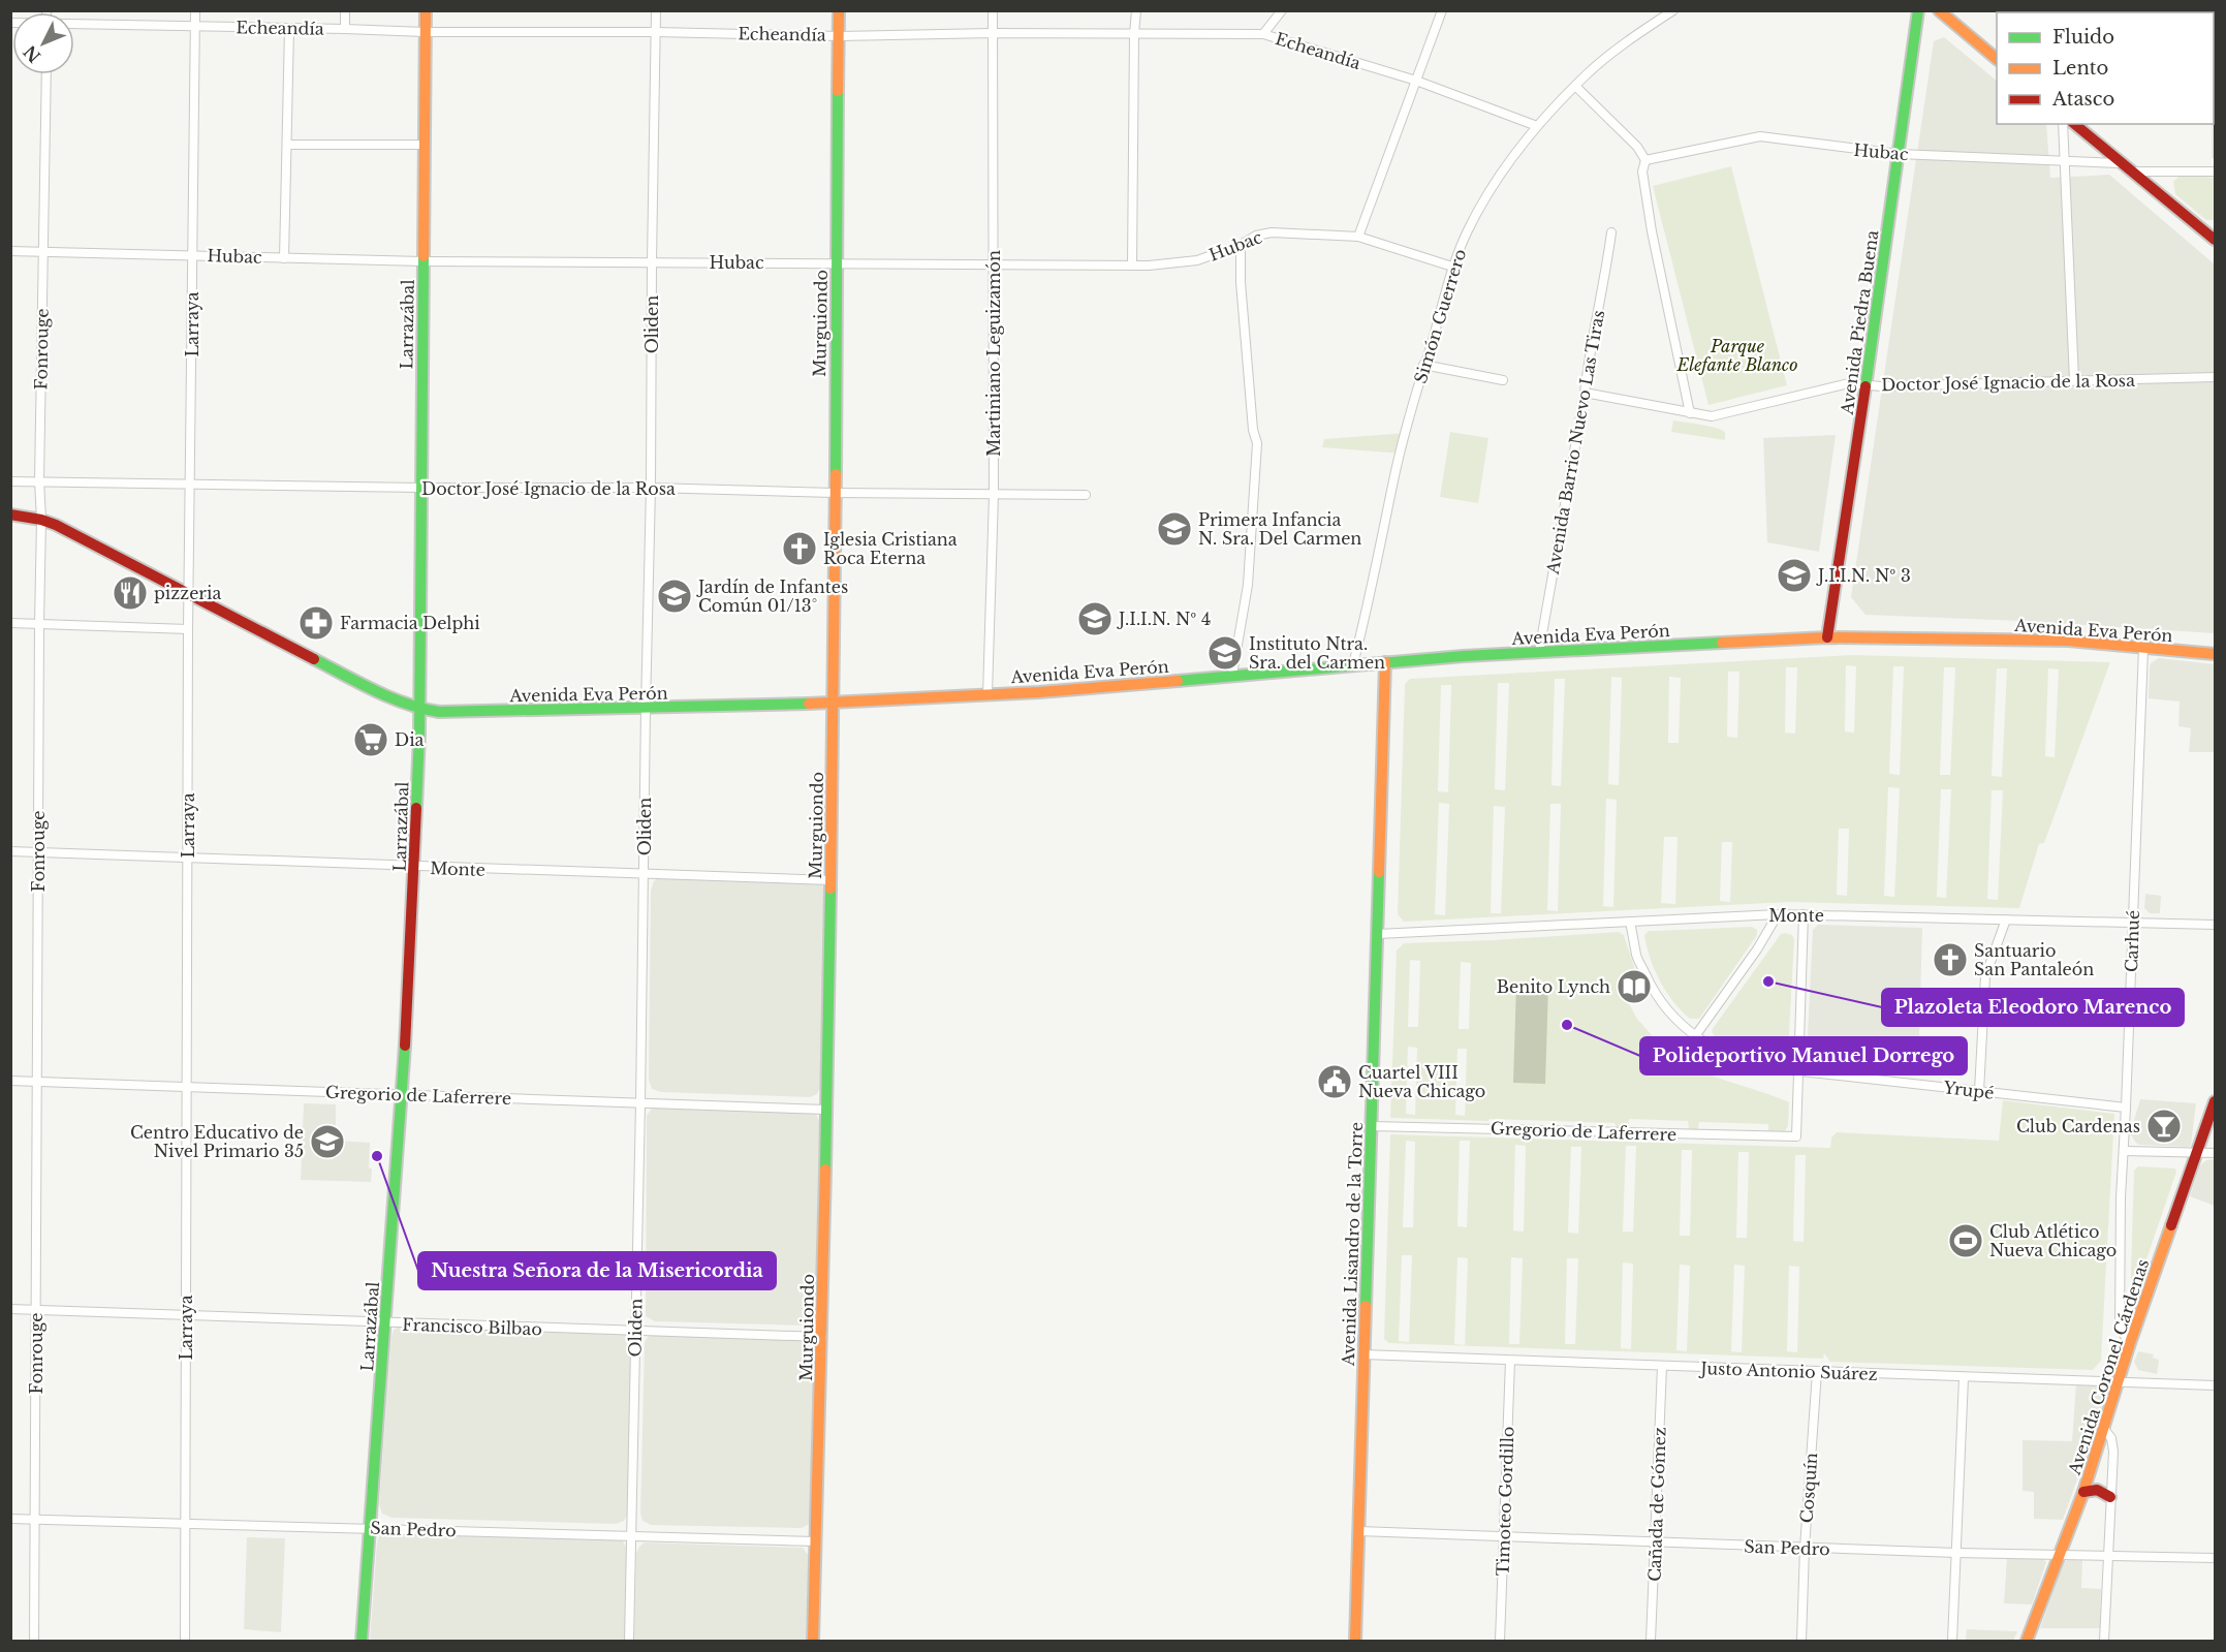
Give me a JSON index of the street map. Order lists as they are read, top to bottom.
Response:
{
  "streets": {
    "street": [
      "Echeandía",
      "Hubac",
      "Simón Guerrero",
      "Avenida Piedra Buena",
      "Murguiondo",
      "Larraya",
      "Larrazábal",
      "Oliden",
      "Fonrouge",
      "Martiniano Leguizamón",
      "Doctor José Ignacio de la Rosa",
      "Avenida Barrio Nuevo Las Tiras",
      "Avenida Eva Perón",
      "Monte",
      "Carhué",
      "Yrupé",
      "Gregorio de Laferrere",
      "Avenida Lisandro de la Torre",
      "Francisco Bilbao",
      "Avenida Coronel Cárdenas",
      "Justo Antonio Suárez",
      "Cosquín",
      "Timoteo Gordillo",
      "Cañada de Gómez",
      "San Pedro"
    ]
  },
  "crossings": [
    ["Echeandía", "Simón Guerrero"],
    ["Echeandía", "Murguiondo"],
    ["Echeandía", "Larraya"],
    ["Echeandía", "Larrazábal"],
    ["Echeandía", "Oliden"],
    ["Echeandía", "Martiniano Leguizamón"],
    ["Hubac", "Simón Guerrero"],
    ["Hubac", "Avenida Piedra Buena"],
    ["Hubac", "Murguiondo"],
    ["Hubac", "Larraya"],
    ["Hubac", "Larrazábal"],
    ["Hubac", "Oliden"],
    ["Hubac", "Fonrouge"],
    ["Hubac", "Martiniano Leguizamón"],
    ["Simón Guerrero", "Avenida Eva Perón"],
    ["Avenida Piedra Buena", "Doctor José Ignacio de la Rosa"],
    ["Avenida Piedra Buena", "Avenida Eva Perón"],
    ["Murguiondo", "Doctor José Ignacio de la Rosa"],
    ["Murguiondo", "Avenida Eva Perón"],
    ["Murguiondo", "Monte"],
    ["Murguiondo", "Gregorio de Laferrere"],
    ["Murguiondo", "Francisco Bilbao"],
    ["Murguiondo", "San Pedro"],
    ["Larraya", "Doctor José Ignacio de la Rosa"],
    ["Larraya", "Avenida Eva Perón"],
    ["Larraya", "Monte"],
    ["Larraya", "Gregorio de Laferrere"],
    ["Larraya", "Francisco Bilbao"],
    ["Larraya", "San Pedro"],
    ["Larrazábal", "Doctor José Ignacio de la Rosa"],
    ["Larrazábal", "Avenida Eva Perón"],
    ["Larrazábal", "Monte"],
    ["Larrazábal", "Gregorio de Laferrere"],
    ["Larrazábal", "Francisco Bilbao"],
    ["Larrazábal", "San Pedro"],
    ["Oliden", "Doctor José Ignacio de la Rosa"],
    ["Oliden", "Avenida Eva Perón"],
    ["Oliden", "Monte"],
    ["Oliden", "Gregorio de Laferrere"],
    ["Oliden", "Francisco Bilbao"],
    ["Oliden", "San Pedro"],
    ["Fonrouge", "Doctor José Ignacio de la Rosa"],
    ["Fonrouge", "Avenida Eva Perón"],
    ["Fonrouge", "Monte"],
    ["Fonrouge", "Gregorio de Laferrere"],
    ["Fonrouge", "Francisco Bilbao"],
    ["Fonrouge", "San Pedro"],
    ["Martiniano Leguizamón", "Doctor José Ignacio de la Rosa"],
    ["Martiniano Leguizamón", "Avenida Eva Perón"],
    ["Doctor José Ignacio de la Rosa", "Avenida Barrio Nuevo Las Tiras"],
    ["Avenida Barrio Nuevo Las Tiras", "Avenida Eva Perón"],
    ["Avenida Eva Perón", "Carhué"],
    ["Avenida Eva Perón", "Avenida Lisandro de la Torre"],
    ["Monte", "Carhué"],
    ["Monte", "Yrupé"],
    ["Monte", "Avenida Lisandro de la Torre"],
    ["Carhué", "Yrupé"],
    ["Carhué", "Avenida Coronel Cárdenas"],
    ["Yrupé", "Gregorio de Laferrere"],
    ["Gregorio de Laferrere", "Avenida Lisandro de la Torre"],
    ["Avenida Lisandro de la Torre", "Justo Antonio Suárez"],
    ["Avenida Lisandro de la Torre", "San Pedro"],
    ["Avenida Coronel Cárdenas", "Justo Antonio Suárez"],
    ["Avenida Coronel Cárdenas", "San Pedro"],
    ["Justo Antonio Suárez", "Cosquín"],
    ["Justo Antonio Suárez", "Timoteo Gordillo"],
    ["Justo Antonio Suárez", "Cañada de Gómez"],
    ["Cosquín", "San Pedro"],
    ["Timoteo Gordillo", "San Pedro"],
    ["Cañada de Gómez", "San Pedro"]
  ],
  "parks": ["Parque Elefante Blanco"],
  "places": {
    "school or university": [
      "Primera Infancia N. Sra. Del Carmen",
      "J.I.I.N. Nº 3",
      "Jardín de Infantes Común 01/13°",
      "J.I.I.N. Nº 4",
      "Instituto Ntra. Sra. del Carmen",
      "Centro Educativo de Nivel Primario 35"
    ],
    "church": ["Iglesia Cristiana Roca Eterna", "Santuario San Pantaleón"],
    "restaurant": ["pizzeria"],
    "pharmacy": ["Farmacia Delphi"],
    "supermarket": ["Dia"],
    "other": ["Plazoleta Eleodoro Marenco", "Polideportivo Manuel Dorrego", "Nuestra Señora de la Misericordia"],
    "library": ["Benito Lynch"],
    "public building": ["Cuartel VIII Nueva Chicago"],
    "bar": ["Club Cardenas"],
    "sports": ["Club Atlético Nueva Chicago"]
  },
  "legend": ["Fluido", "Lento", "Atasco"],
  "north": "bottom left"
}
